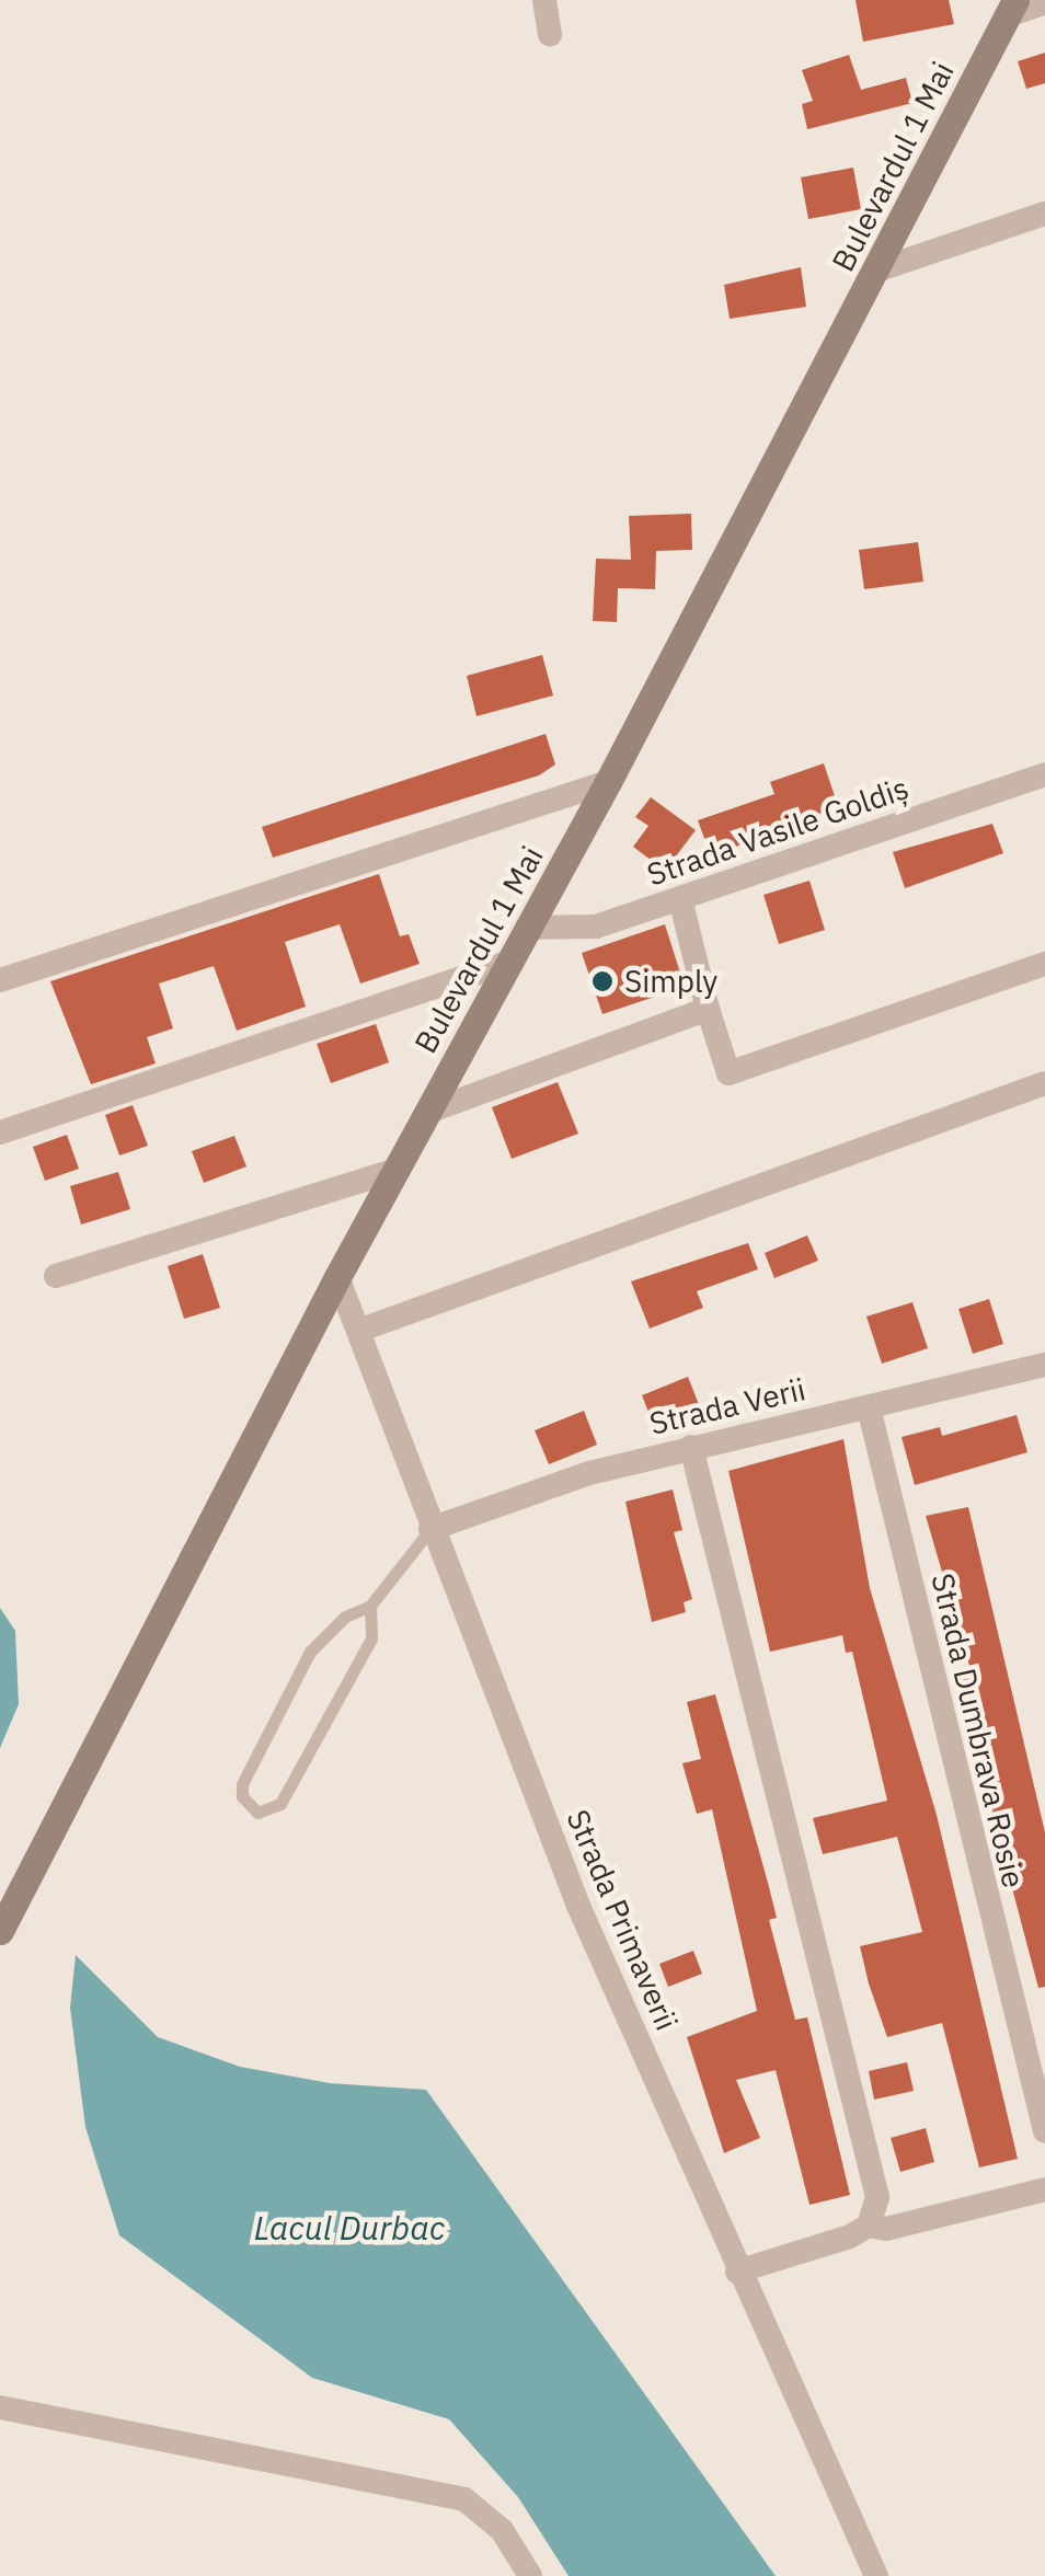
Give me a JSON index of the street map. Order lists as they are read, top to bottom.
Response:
{
  "streets": {
    "main road": ["Bulevardul 1 Mai"],
    "street": [
      "Strada Vasile Goldiș",
      "Strada Verii",
      "Strada Dumbrava Rosie",
      "Strada Primaverii"
    ]
  },
  "crossings": [
    ["Bulevardul 1 Mai", "Strada Vasile Goldiș"],
    ["Bulevardul 1 Mai", "Strada Primaverii"],
    ["Strada Verii", "Strada Dumbrava Rosie"],
    ["Strada Verii", "Strada Primaverii"]
  ],
  "water": ["Lacul Durbac"],
  "places": ["Simply"]
}
